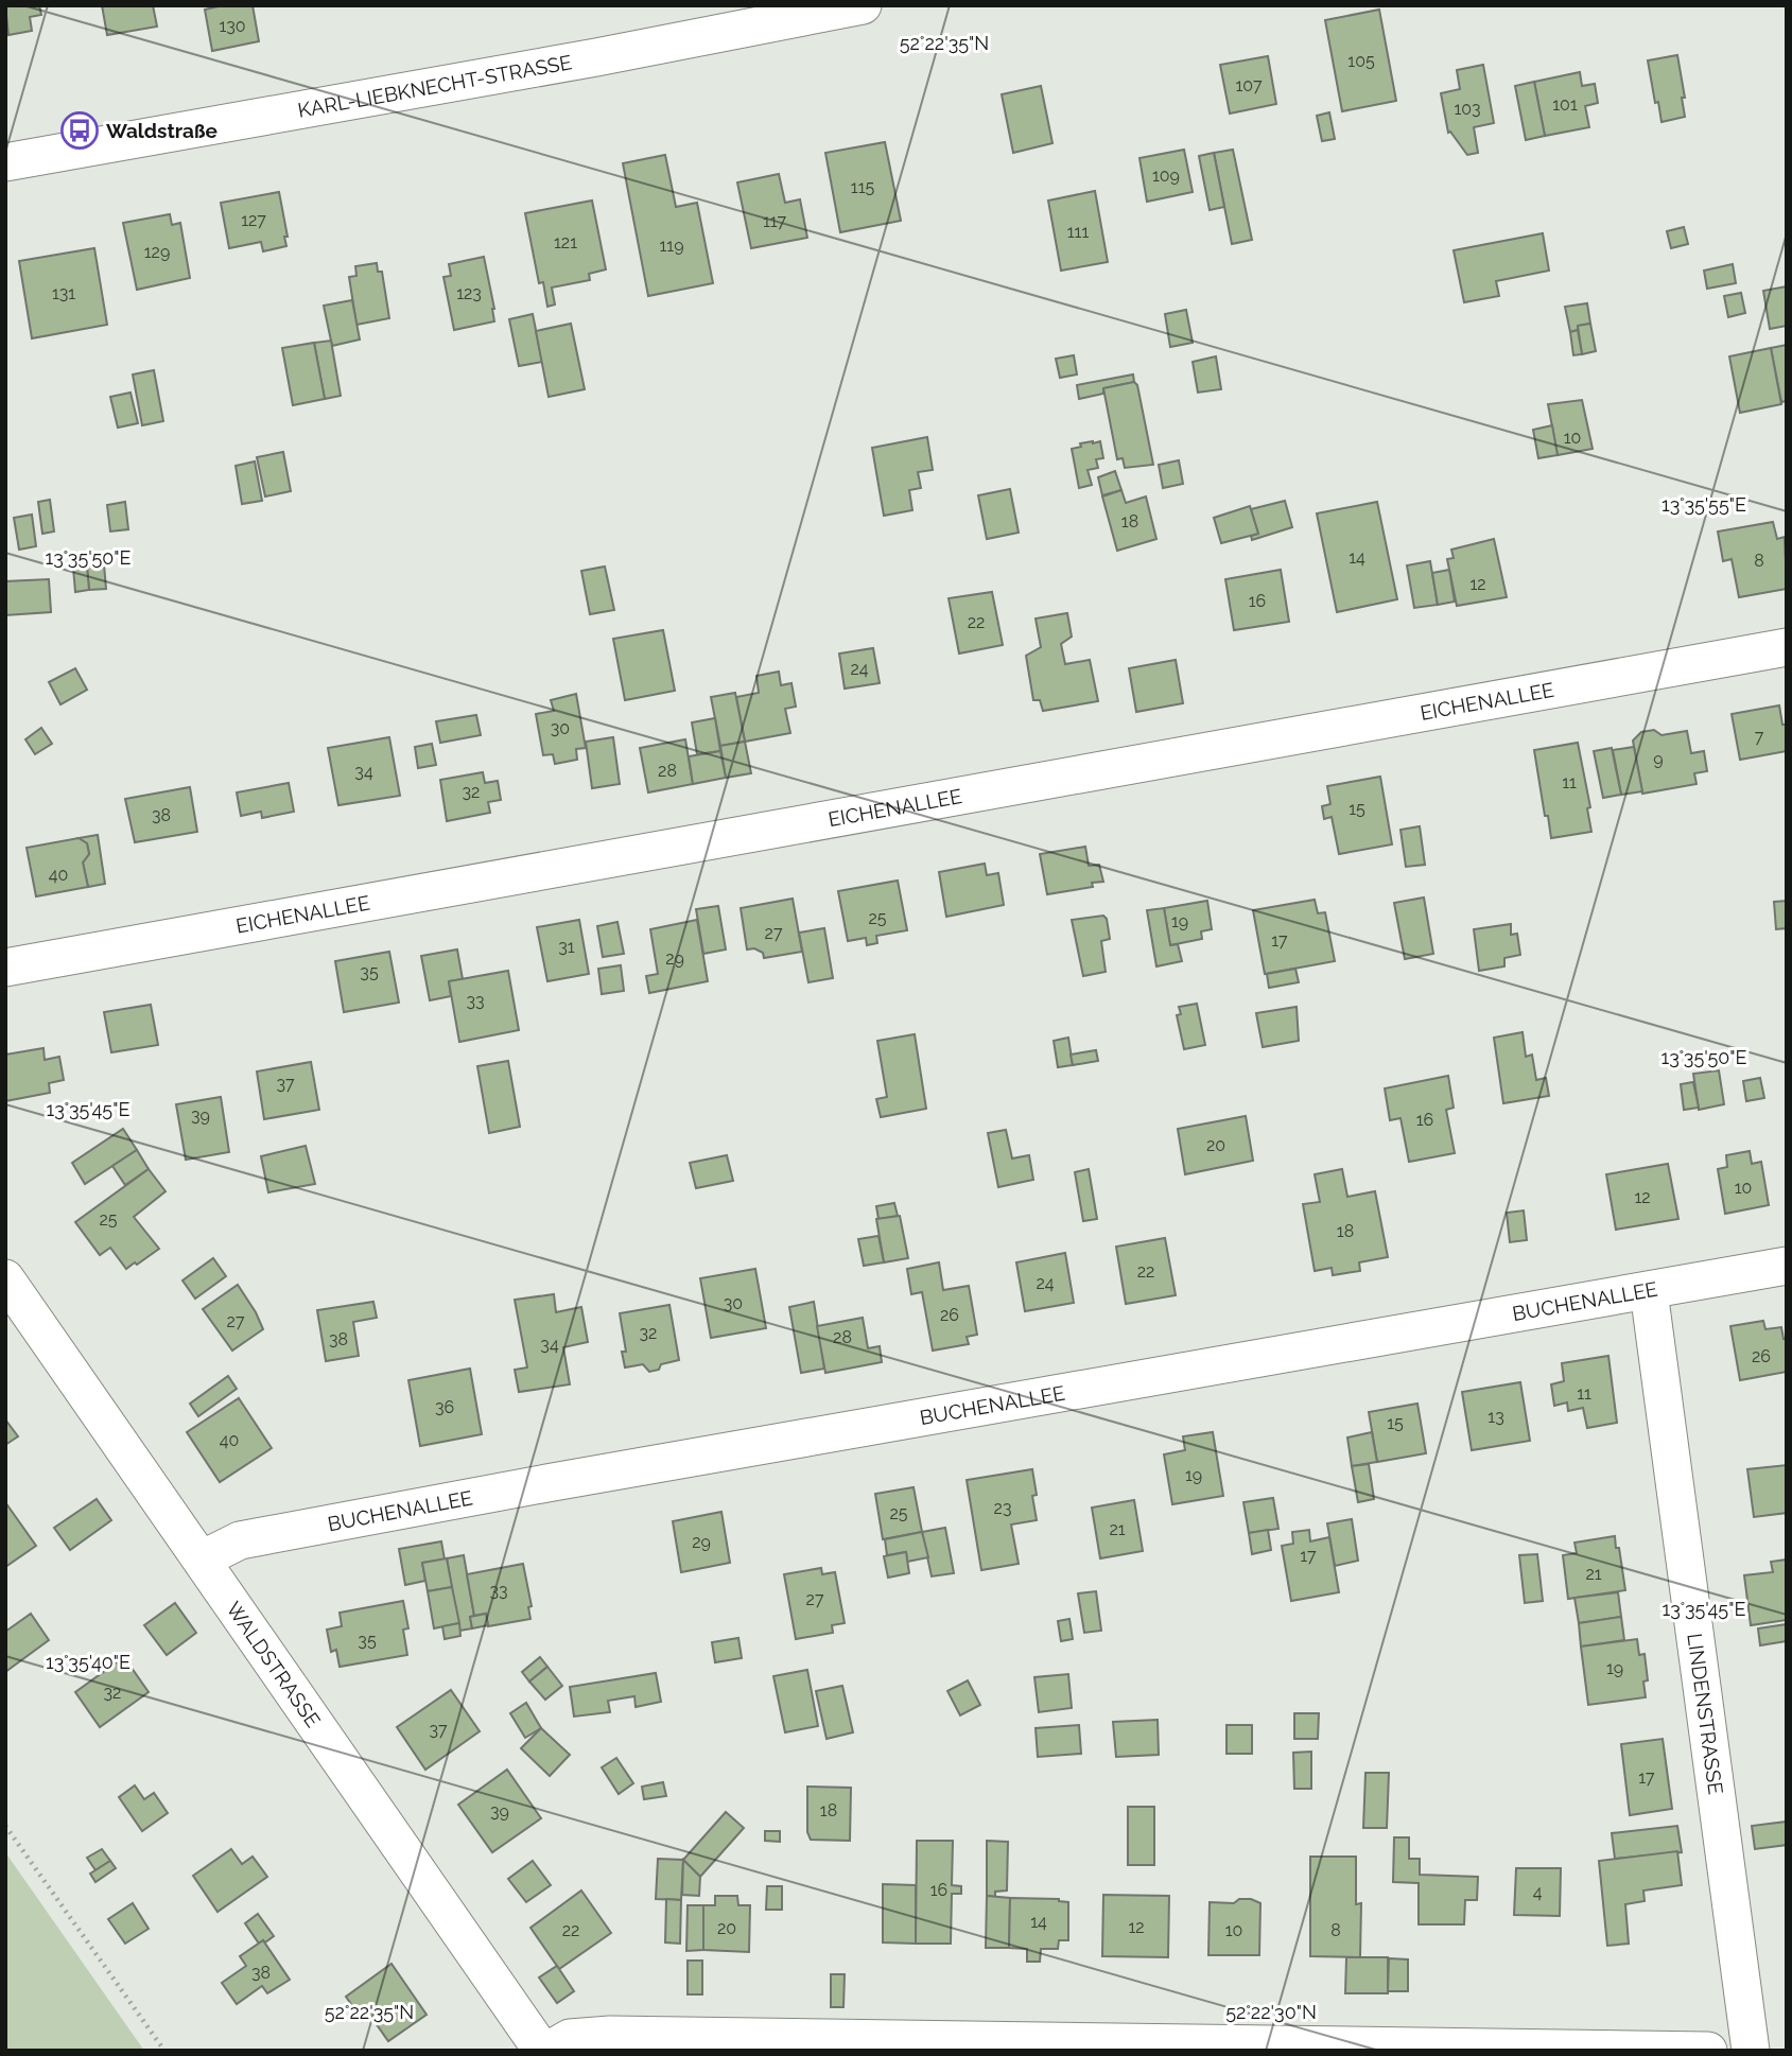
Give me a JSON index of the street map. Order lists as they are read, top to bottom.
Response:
{
  "streets": {
    "street": [
      "KARL-LIEBKNECHT-STRASSE",
      "EICHENALLEE",
      "BUCHENALLEE",
      "WALDSTRASSE",
      "LINDENSTRASSE"
    ]
  },
  "crossings": [
    ["BUCHENALLEE", "WALDSTRASSE"],
    ["BUCHENALLEE", "LINDENSTRASSE"]
  ],
  "places": {
    "bus stop": ["Waldstraße"]
  },
  "house_numbers": [
    "130",
    "105",
    "107",
    "101",
    "103",
    "109",
    "115",
    "127",
    "117",
    "111",
    "121",
    "119",
    "129",
    "131",
    "123",
    "10",
    "18",
    "14",
    "8",
    "12",
    "16",
    "22",
    "24",
    "30",
    "7",
    "9",
    "28",
    "34",
    "11",
    "32",
    "15",
    "38",
    "40",
    "25",
    "19",
    "27",
    "17",
    "31",
    "29",
    "35",
    "33",
    "37",
    "39",
    "16",
    "20",
    "10",
    "12",
    "25",
    "18",
    "22",
    "24",
    "30",
    "26",
    "27",
    "32",
    "28",
    "38",
    "34",
    "26",
    "11",
    "36",
    "13",
    "15",
    "40",
    "19",
    "23",
    "25",
    "21",
    "29",
    "17",
    "21",
    "33",
    "27",
    "35",
    "19",
    "32",
    "37",
    "17",
    "18",
    "39",
    "16",
    "4",
    "14",
    "12",
    "20",
    "22",
    "10",
    "8",
    "38"
  ],
  "coordinates": [
    "52°22'35\"N",
    "13°35'55\"E",
    "13°35'50\"E",
    "13°35'45\"E",
    "13°35'40\"E",
    "52°22'30\"N"
  ]
}
